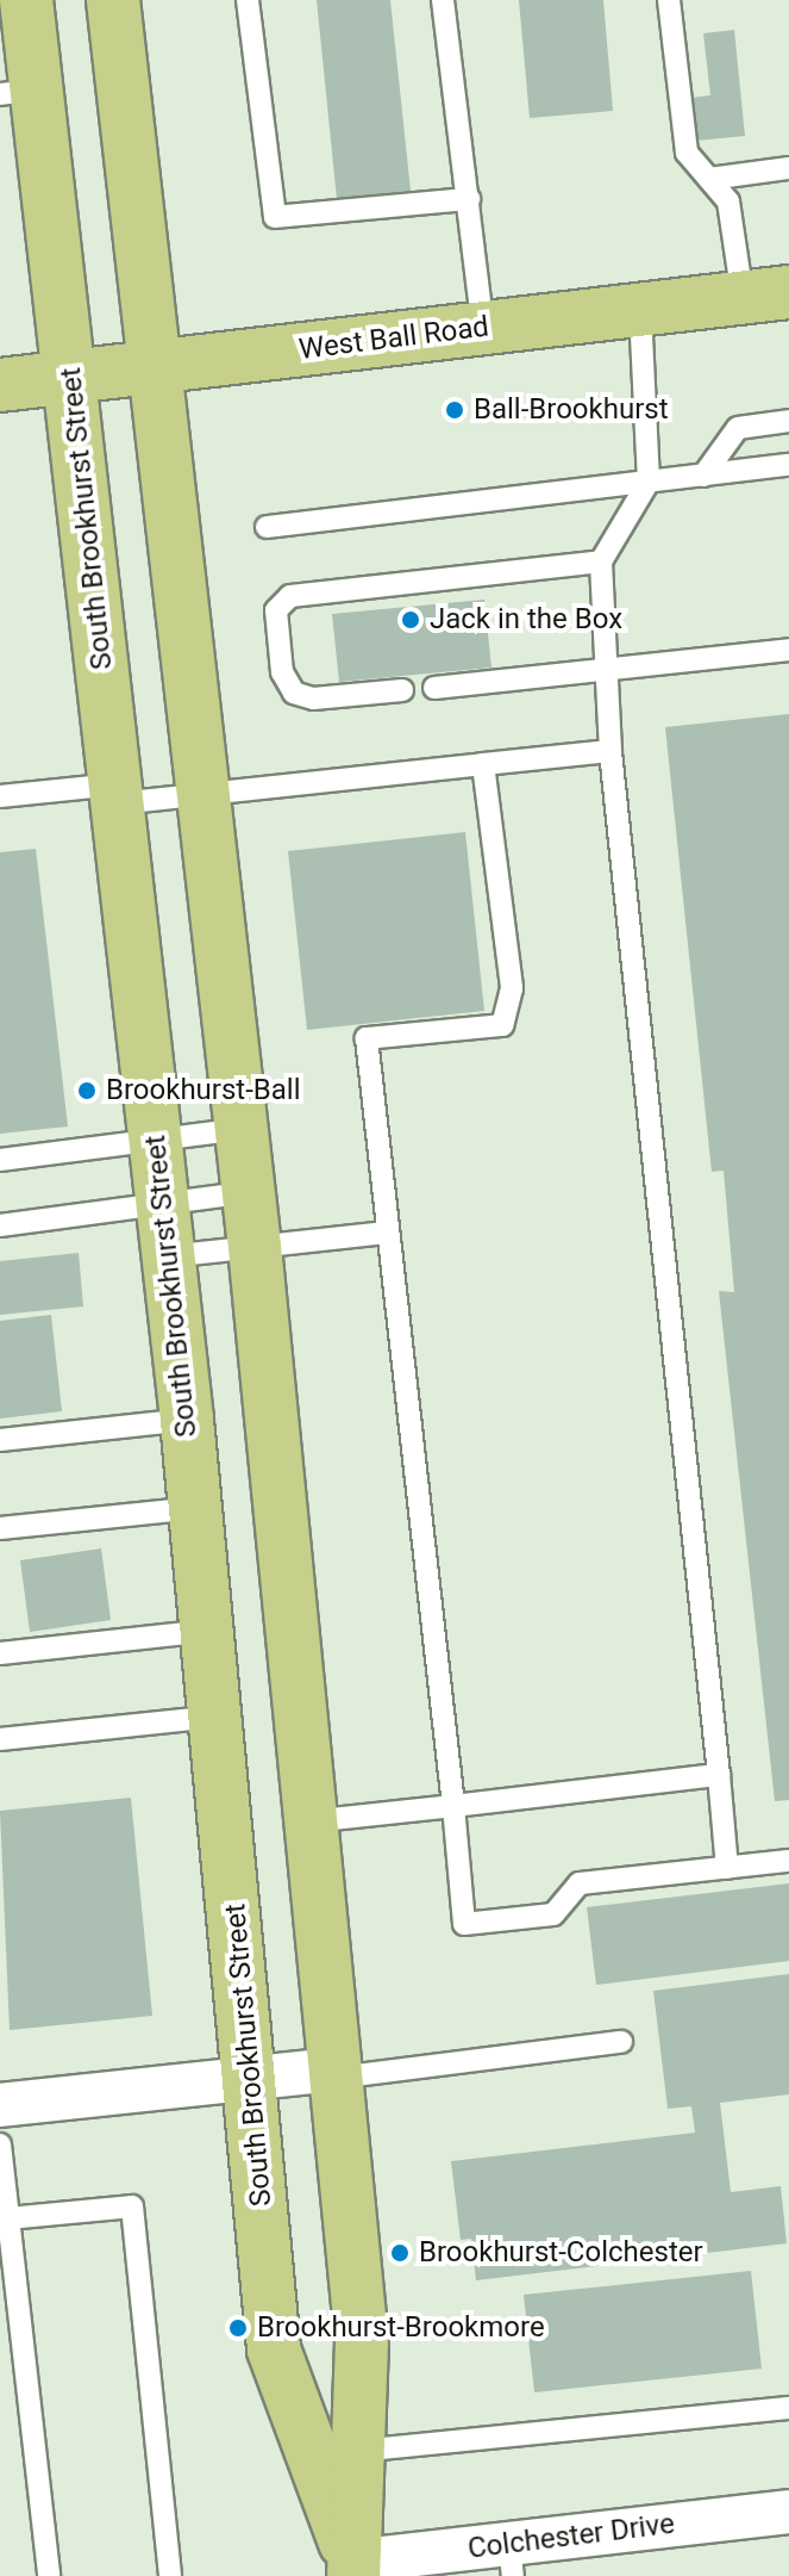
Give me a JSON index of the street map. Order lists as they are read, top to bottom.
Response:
{
  "streets": {
    "main road": ["West Ball Road", "South Brookhurst Street"],
    "street": ["Colchester Drive"]
  },
  "crossings": [
    ["West Ball Road", "South Brookhurst Street"],
    ["South Brookhurst Street", "Colchester Drive"]
  ],
  "places": [
    "Ball-Brookhurst",
    "Jack in the Box",
    "Brookhurst-Ball",
    "Brookhurst-Colchester",
    "Brookhurst-Brookmore"
  ]
}
